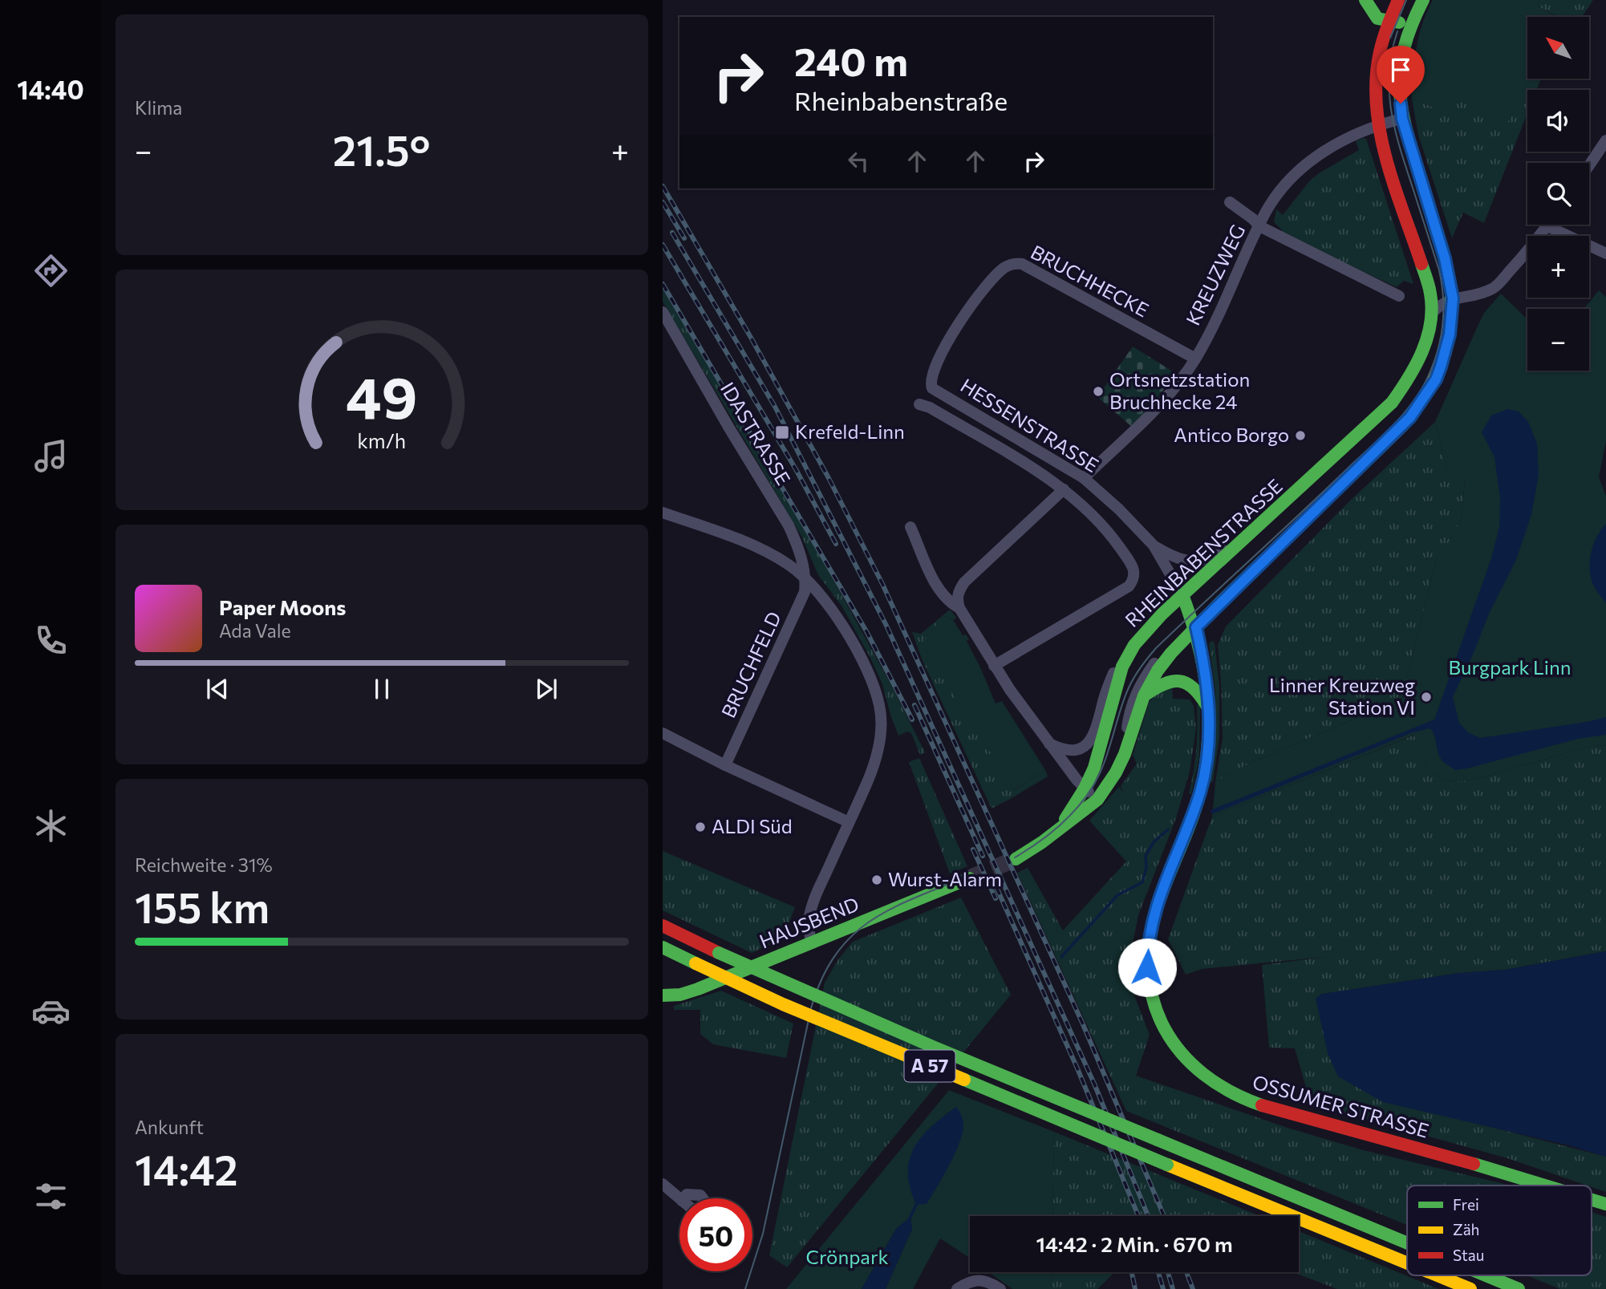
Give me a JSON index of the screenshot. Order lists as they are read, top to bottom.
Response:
{
  "streets": {
    "main road": [
      "RHEINBABENSTRASSE",
      "HAUSBEND",
      "A 57",
      "OSSUMER STRASSE"
    ],
    "street": [
      "KREUZWEG",
      "BRUCHHECKE",
      "HESSENSTRASSE",
      "IDASTRASSE",
      "BRUCHFELD"
    ]
  },
  "crossings": [
    ["KREUZWEG", "BRUCHHECKE"],
    ["KREUZWEG", "HESSENSTRASSE"],
    ["KREUZWEG", "RHEINBABENSTRASSE"],
    ["BRUCHHECKE", "HESSENSTRASSE"],
    ["HESSENSTRASSE", "RHEINBABENSTRASSE"],
    ["HESSENSTRASSE", "OSSUMER STRASSE"],
    ["IDASTRASSE", "BRUCHFELD"],
    ["RHEINBABENSTRASSE", "OSSUMER STRASSE"]
  ],
  "parks": ["Burgpark Linn", "Crönpark"],
  "places": {
    "other": [
      "Ortsnetzstation Bruchhecke 24",
      "Antico Borgo",
      "Linner Kreuzweg Station VI",
      "ALDI Süd",
      "Wurst-Alarm"
    ],
    "transit": ["Krefeld-Linn"]
  },
  "legend": ["Frei", "Zäh", "Stau"],
  "north": "top left",
  "page": {
    "tabs": "14:40",
    "tile": [
      "Klima",
      ["Reichweite · 31%", "155 km"],
      ["Ankunft", "14:42"]
    ],
    "map_buttons": ["+", "−"],
    "turn": ["240 m", "Rheinbabenstraße"],
    "heat": ["−", "21.5°", "+"],
    "song": ["Paper Moons", "Ada Vale"],
    "limit": "50",
    "trip": "14:42 · 2 Min. · 670 m",
    "gauge": ["49", "km/h"]
  }
}
